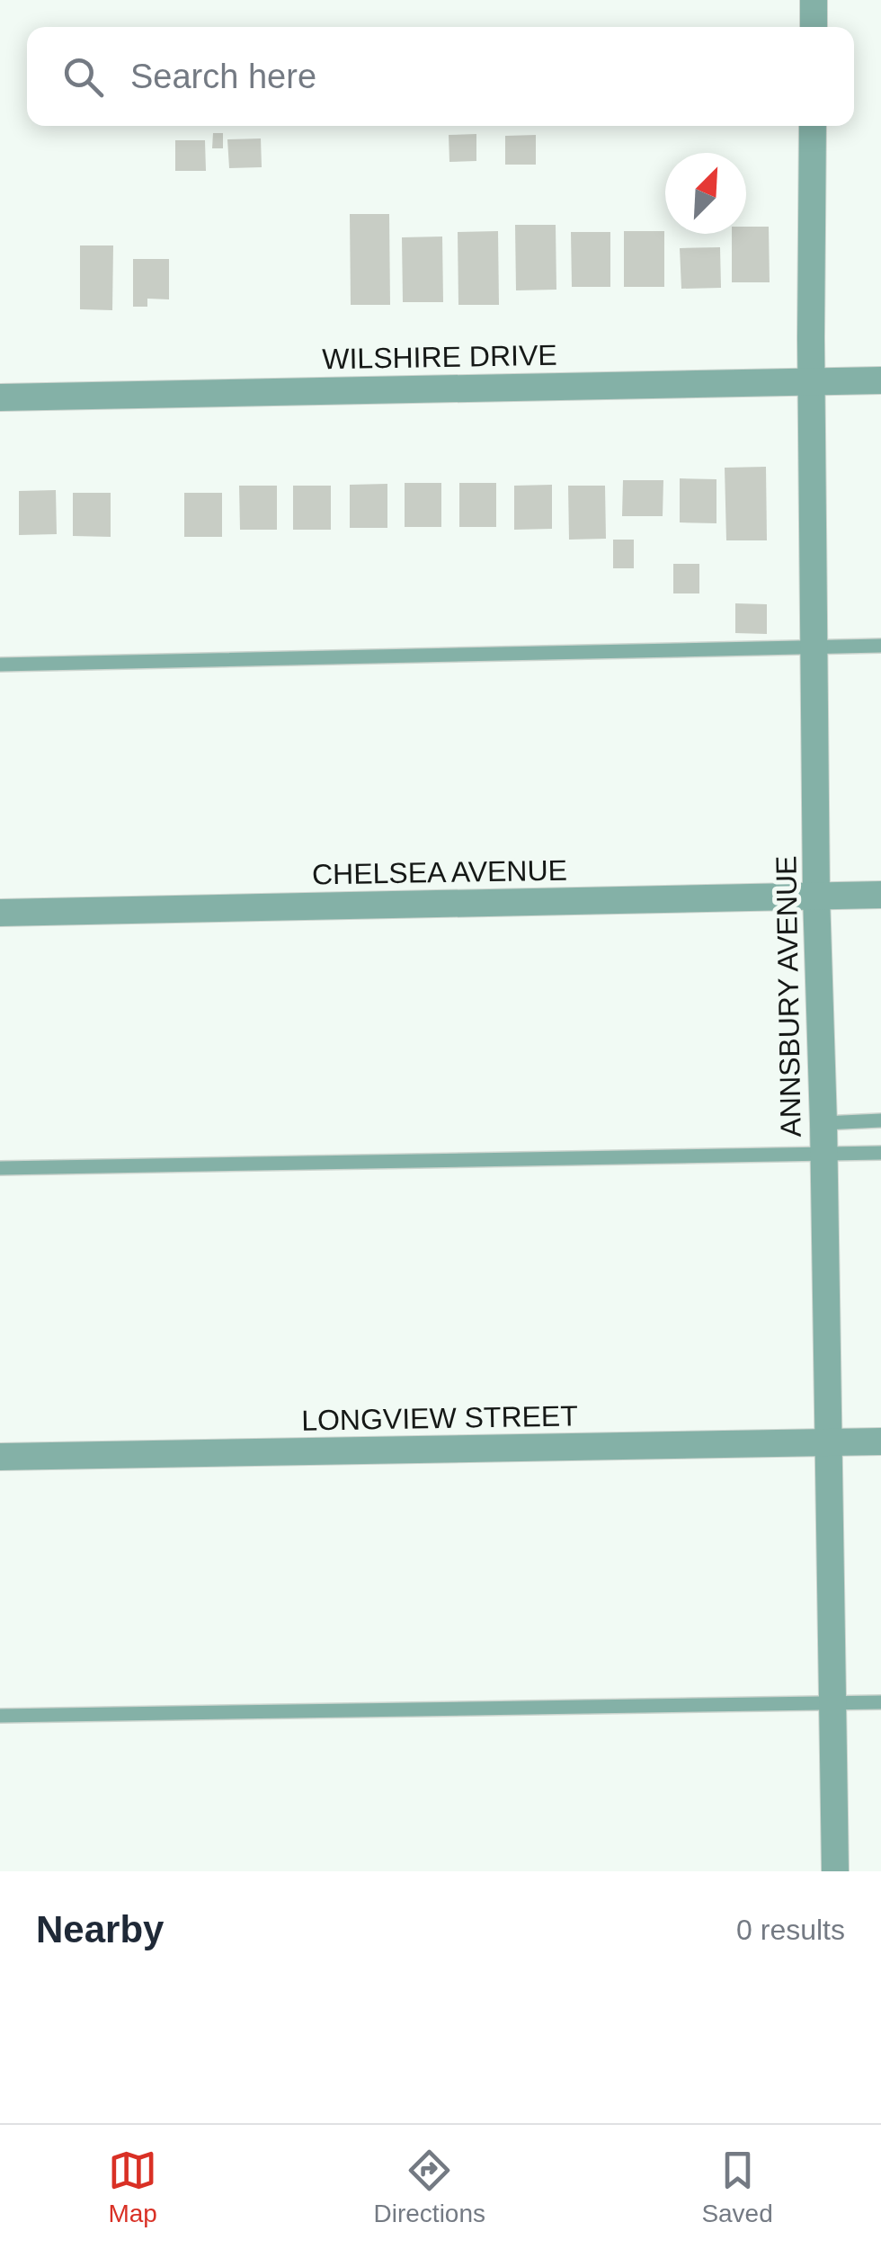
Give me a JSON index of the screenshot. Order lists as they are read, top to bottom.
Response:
{
  "streets": {
    "street": [
      "WILSHIRE DRIVE",
      "CHELSEA AVENUE",
      "ANNSBURY AVENUE",
      "LONGVIEW STREET"
    ]
  },
  "crossings": [
    ["WILSHIRE DRIVE", "ANNSBURY AVENUE"],
    ["CHELSEA AVENUE", "ANNSBURY AVENUE"],
    ["ANNSBURY AVENUE", "LONGVIEW STREET"]
  ],
  "north": "top right",
  "page": {
    "search": "Search here",
    "heading": ["Nearby", "0 results"],
    "nav": ["Map", "Directions", "Saved"]
  }
}
